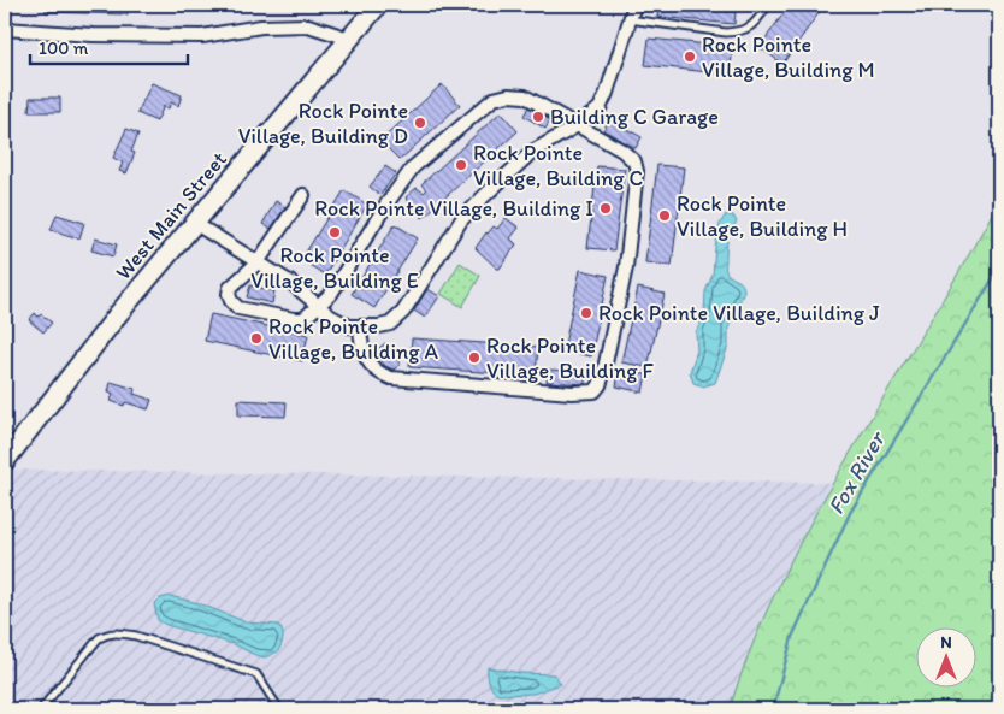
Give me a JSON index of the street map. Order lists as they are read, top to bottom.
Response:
{
  "streets": {
    "main road": ["West Main Street"]
  },
  "water": ["Fox River"],
  "places": [
    "Rock Pointe Village, Building M",
    "Building C Garage",
    "Rock Pointe Village, Building D",
    "Rock Pointe Village, Building C",
    "Rock Pointe Village, Building I",
    "Rock Pointe Village, Building H",
    "Rock Pointe Village, Building E",
    "Rock Pointe Village, Building J",
    "Rock Pointe Village, Building A",
    "Rock Pointe Village, Building F"
  ],
  "scale_bar": "100 m",
  "north": "top"
}
